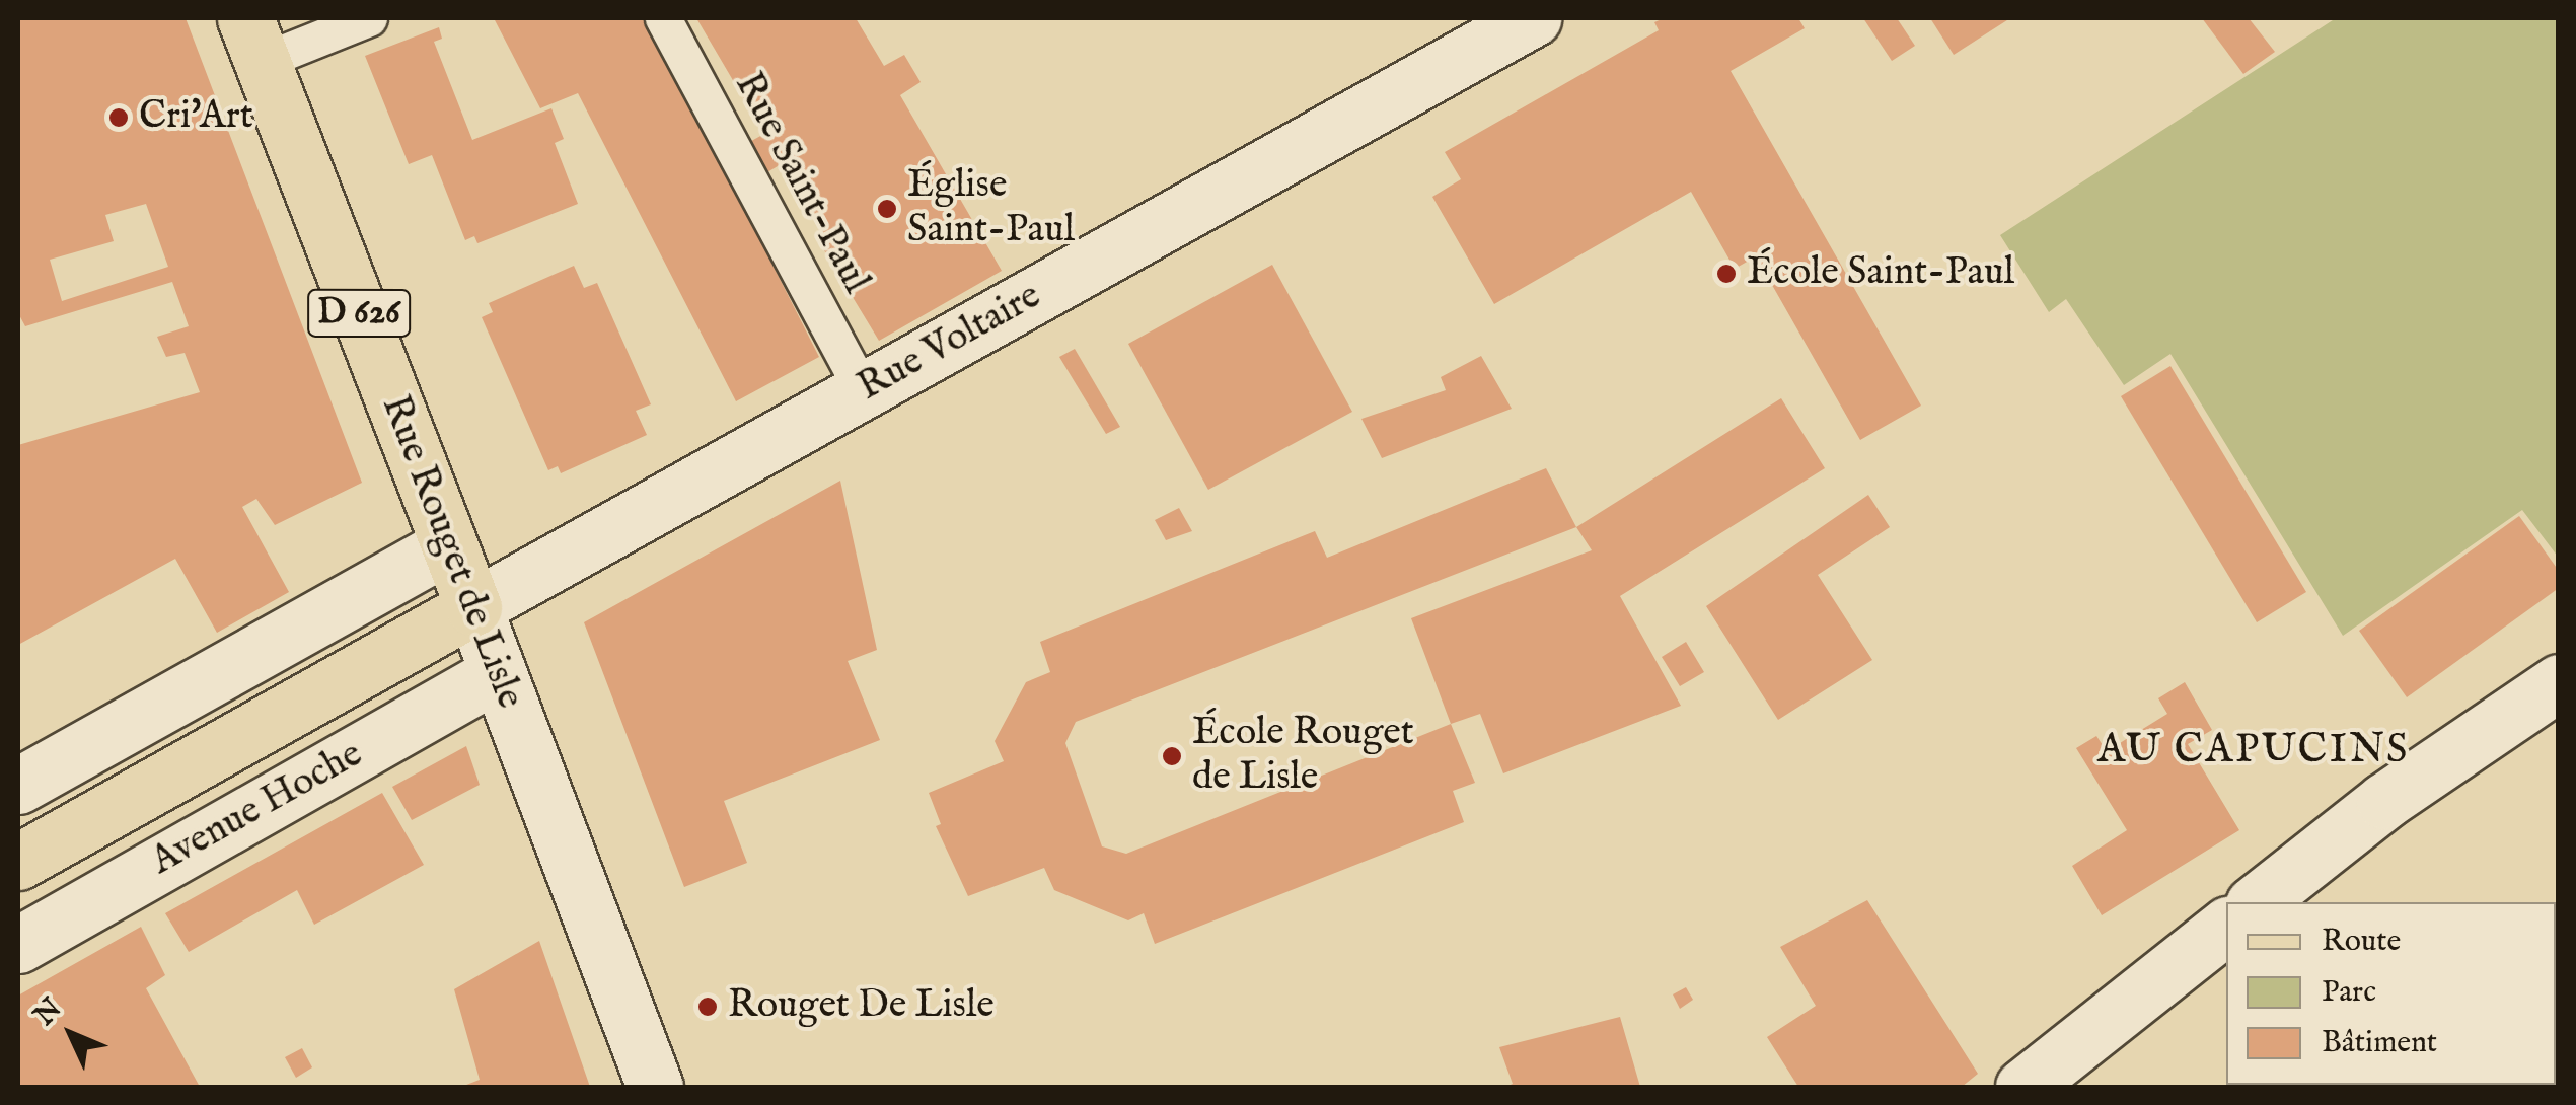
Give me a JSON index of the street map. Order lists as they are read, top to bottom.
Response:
{
  "streets": {
    "main road": ["D 626", "Rue Rouget de Lisle", "Avenue Hoche"],
    "street": ["Rue Voltaire"],
    "lane": ["Rue Saint-Paul"]
  },
  "crossings": [
    ["Rue Saint-Paul", "Rue Voltaire"],
    ["Rue Voltaire", "Rue Rouget de Lisle"],
    ["Rue Voltaire", "Avenue Hoche"],
    ["Rue Rouget de Lisle", "Avenue Hoche"]
  ],
  "districts": ["AU CAPUCINS"],
  "places": [
    "Cri'Art",
    "Église Saint-Paul",
    "École Saint-Paul",
    "École Rouget de Lisle",
    "Rouget De Lisle"
  ],
  "legend": ["Route", "Parc", "Bâtiment"],
  "north": "top left"
}
